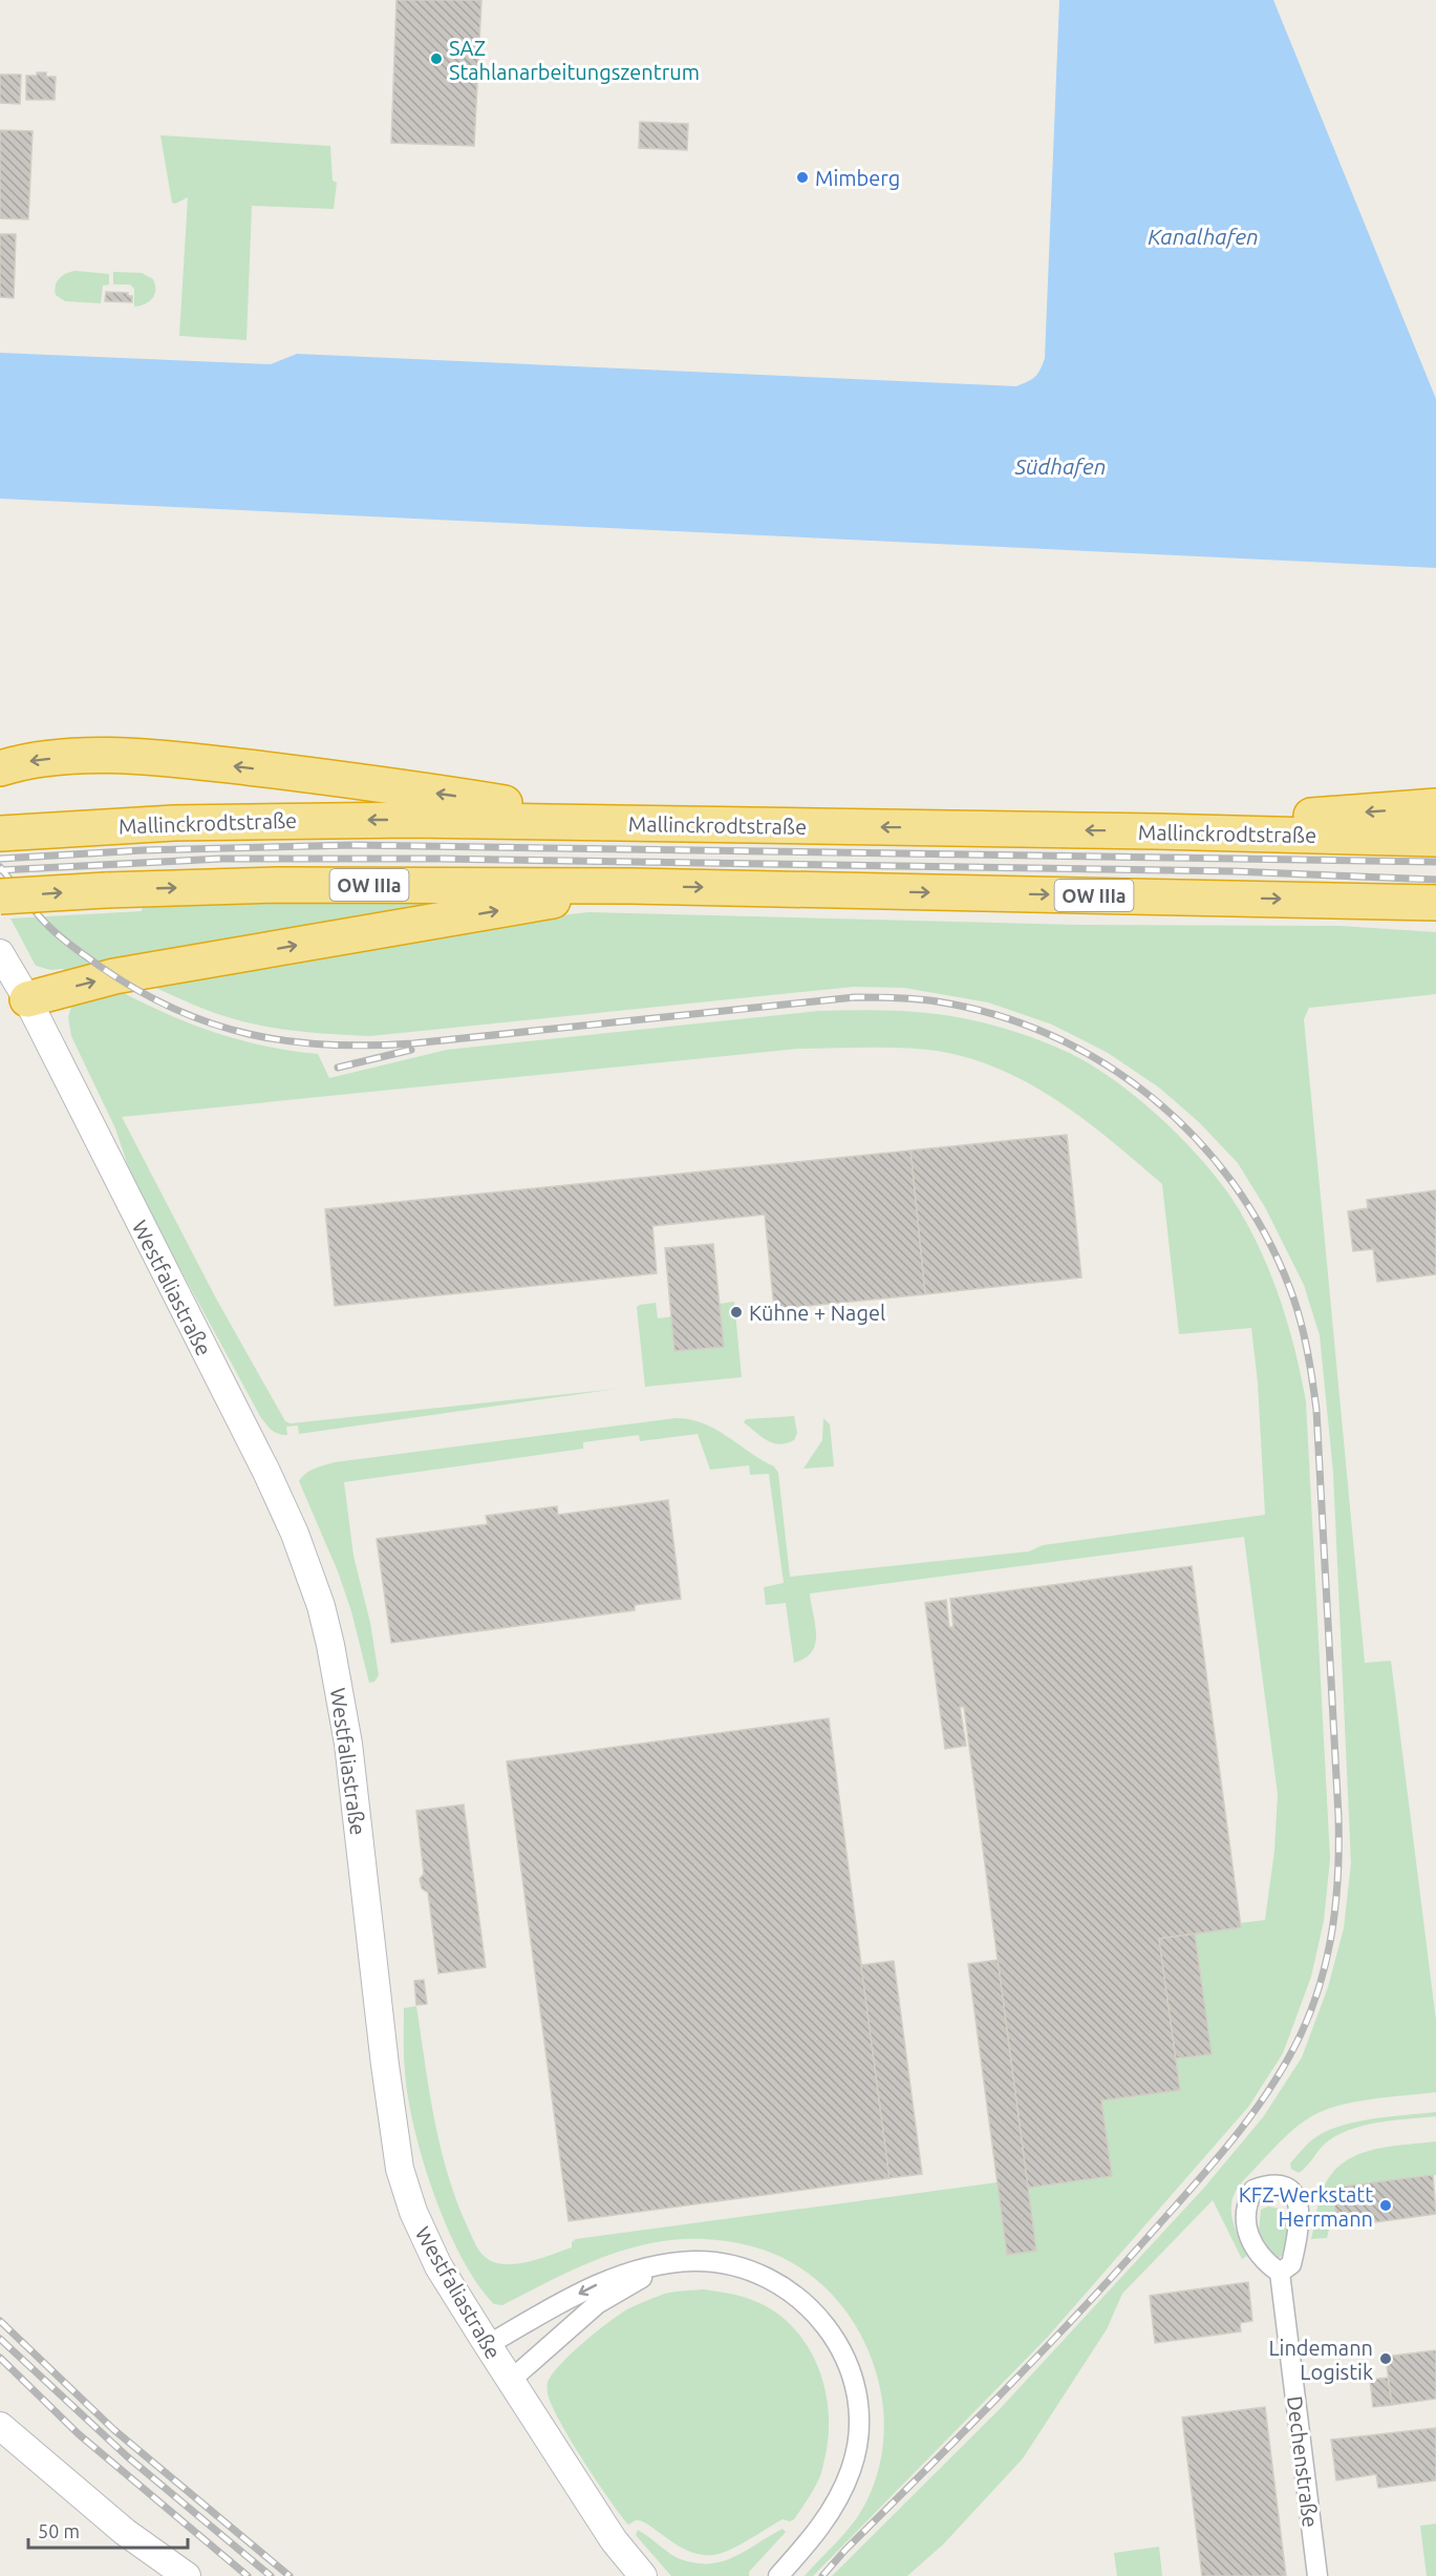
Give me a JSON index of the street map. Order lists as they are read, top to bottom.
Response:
{
  "streets": {
    "highway": ["Mallinckrodtstraße", "OW IIIa"],
    "street": ["Westfaliastraße", "Dechenstraße"]
  },
  "water": ["Kanalhafen", "Südhafen"],
  "places": [
    "SAZ Stahlanarbeitungszentrum",
    "Mimberg",
    "Kühne + Nagel",
    "KFZ-Werkstatt Herrmann",
    "Lindemann Logistik"
  ],
  "scale_bar": "50 m"
}
